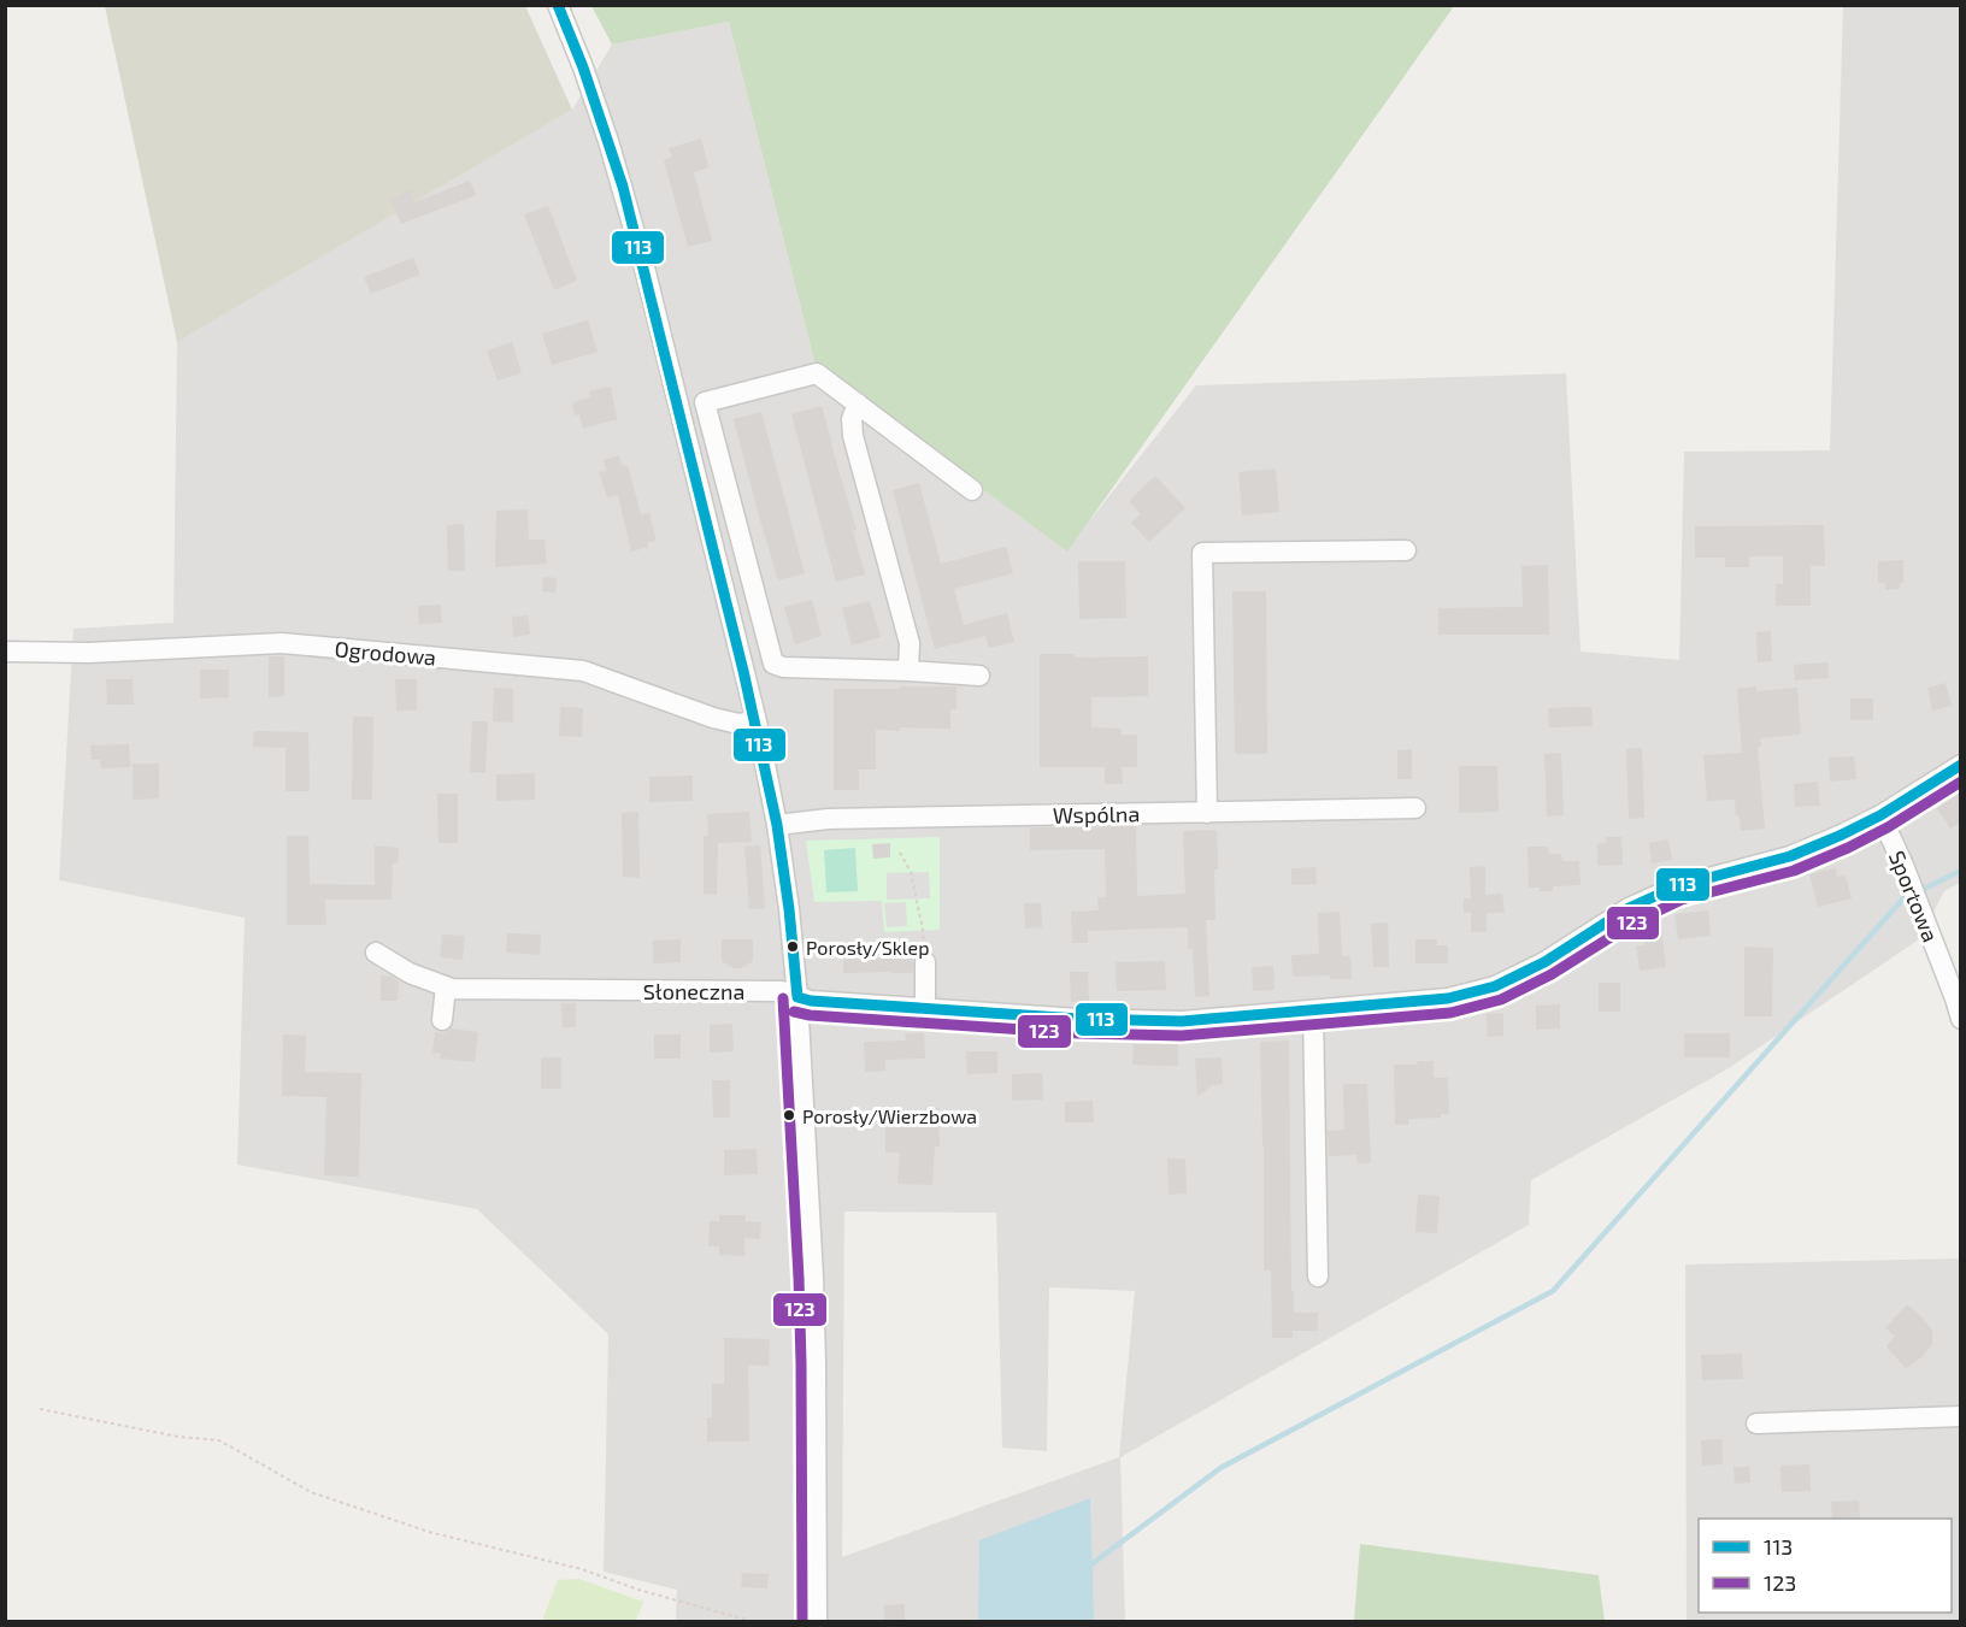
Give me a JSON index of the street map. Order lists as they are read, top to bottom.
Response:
{
  "streets": {
    "street": [
      "Ogrodowa",
      "Wspólna",
      "Sportowa",
      "Słoneczna"
    ]
  },
  "crossings": [
    ["Sportowa", "Słoneczna"]
  ],
  "places": ["Porosły/Sklep", "Porosły/Wierzbowa"],
  "lines": ["transit line 113", "transit line 123"],
  "legend": ["113", "123"]
}
